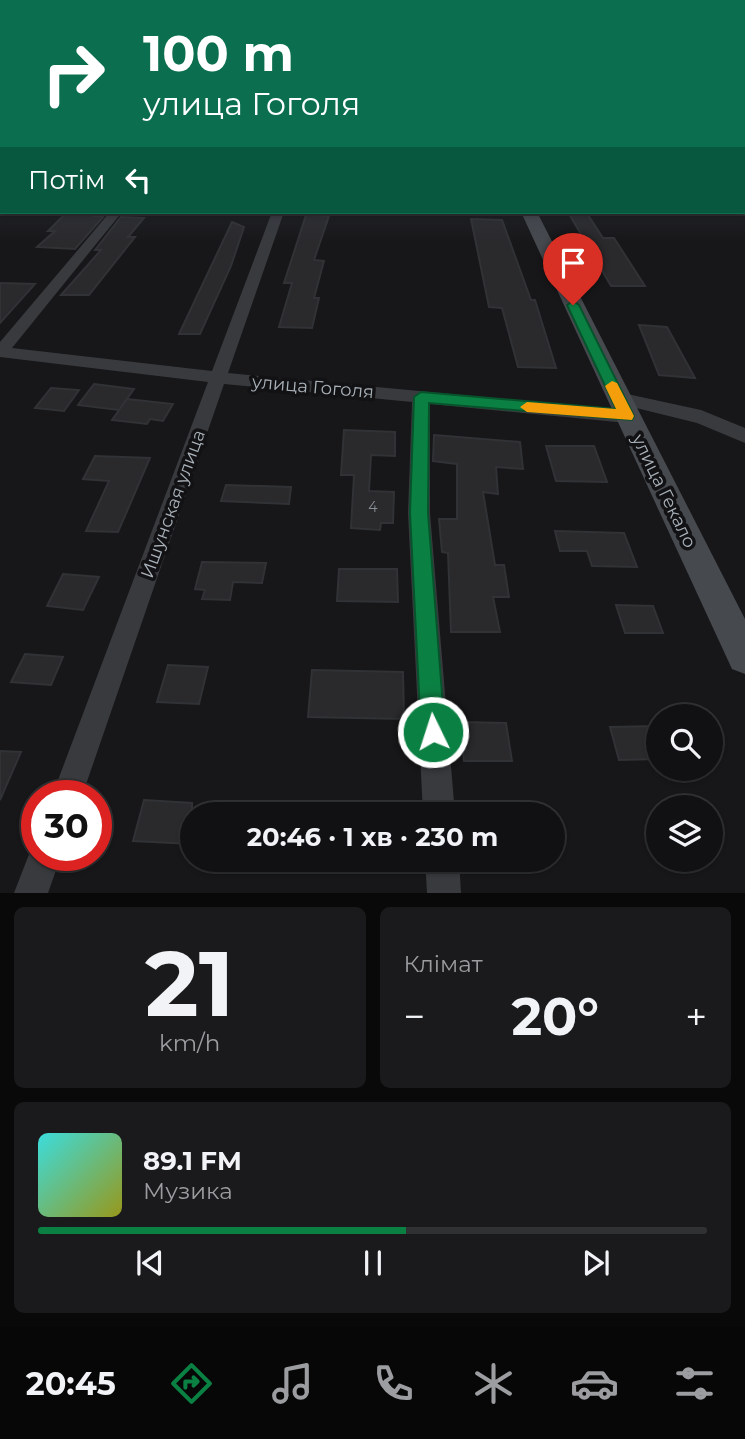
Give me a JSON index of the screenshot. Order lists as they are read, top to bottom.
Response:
{
  "streets": {
    "main road": ["улица Гекало"],
    "street": ["улица Гоголя", "Ишунская улица"]
  },
  "crossings": [
    ["улица Гоголя", "улица Гекало"],
    ["улица Гоголя", "Ишунская улица"]
  ],
  "house_numbers": ["4"],
  "page": {
    "turn": ["100 m", "улица Гоголя"],
    "then": "Потім",
    "limit": "30",
    "trip": "20:46 · 1 хв · 230 m",
    "tile": [
      ["21", "km/h"],
      "Клімат"
    ],
    "heat": ["−", "20°", "+"],
    "song": ["89.1 FM", "Музика"],
    "tabs": "20:45"
  }
}
